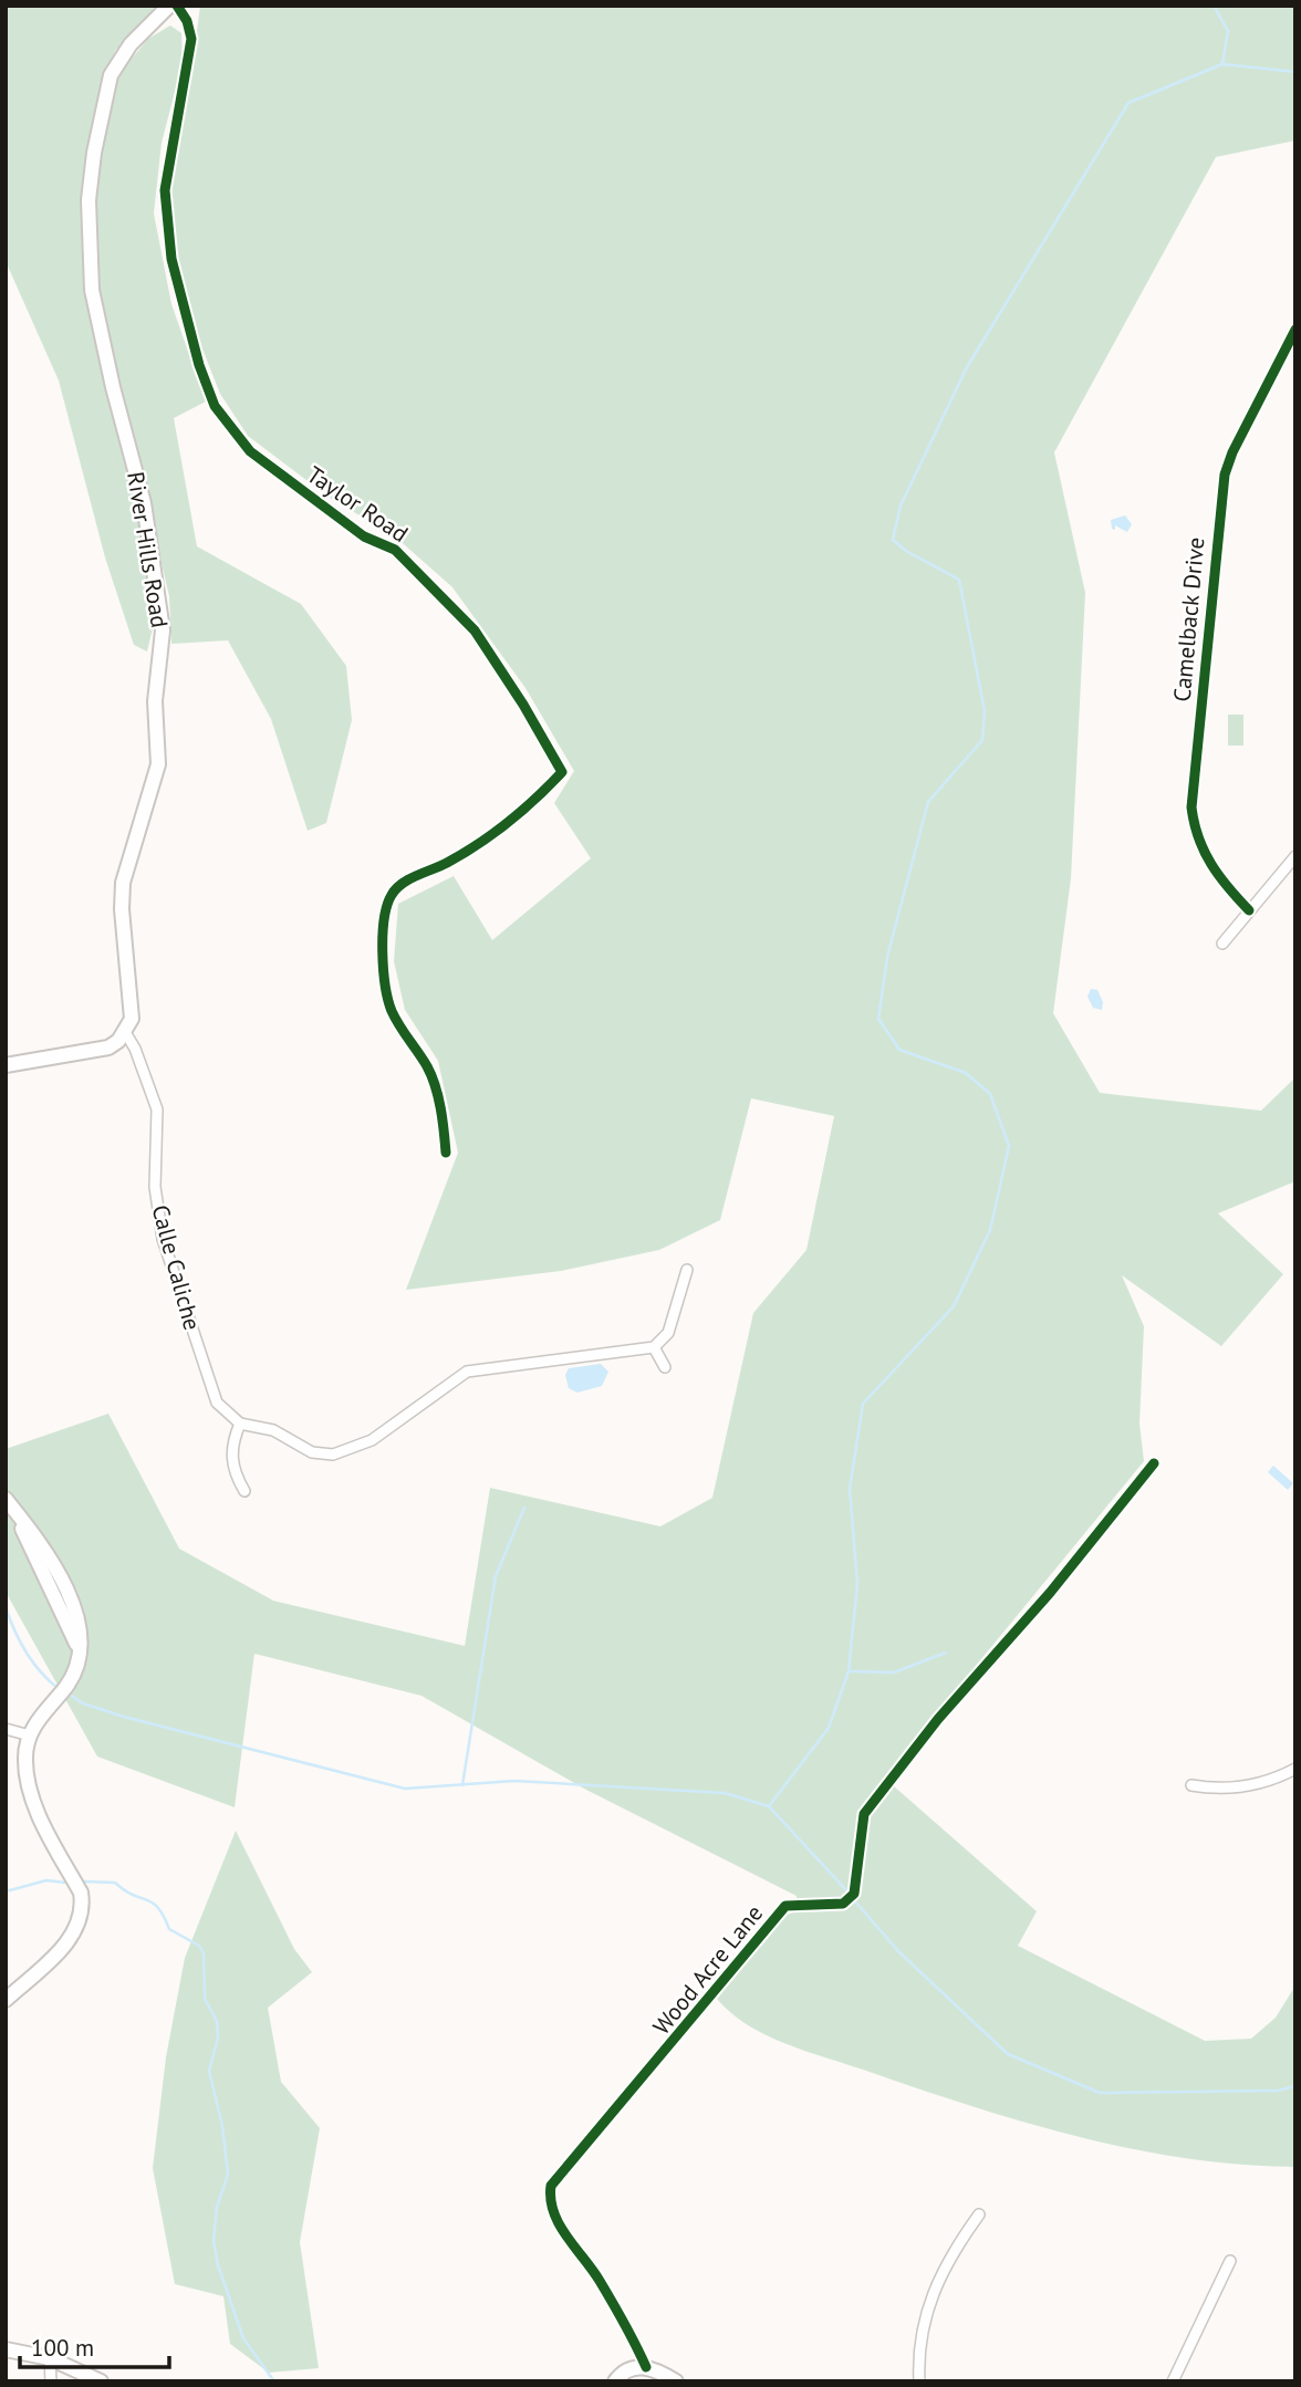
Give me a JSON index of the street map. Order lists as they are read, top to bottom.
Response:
{
  "streets": {
    "street": [
      "Taylor Road",
      "River Hills Road",
      "Camelback Drive",
      "Calle Caliche",
      "Wood Acre Lane"
    ]
  },
  "crossings": [
    ["River Hills Road", "Calle Caliche"]
  ],
  "scale_bar": "100 m"
}
